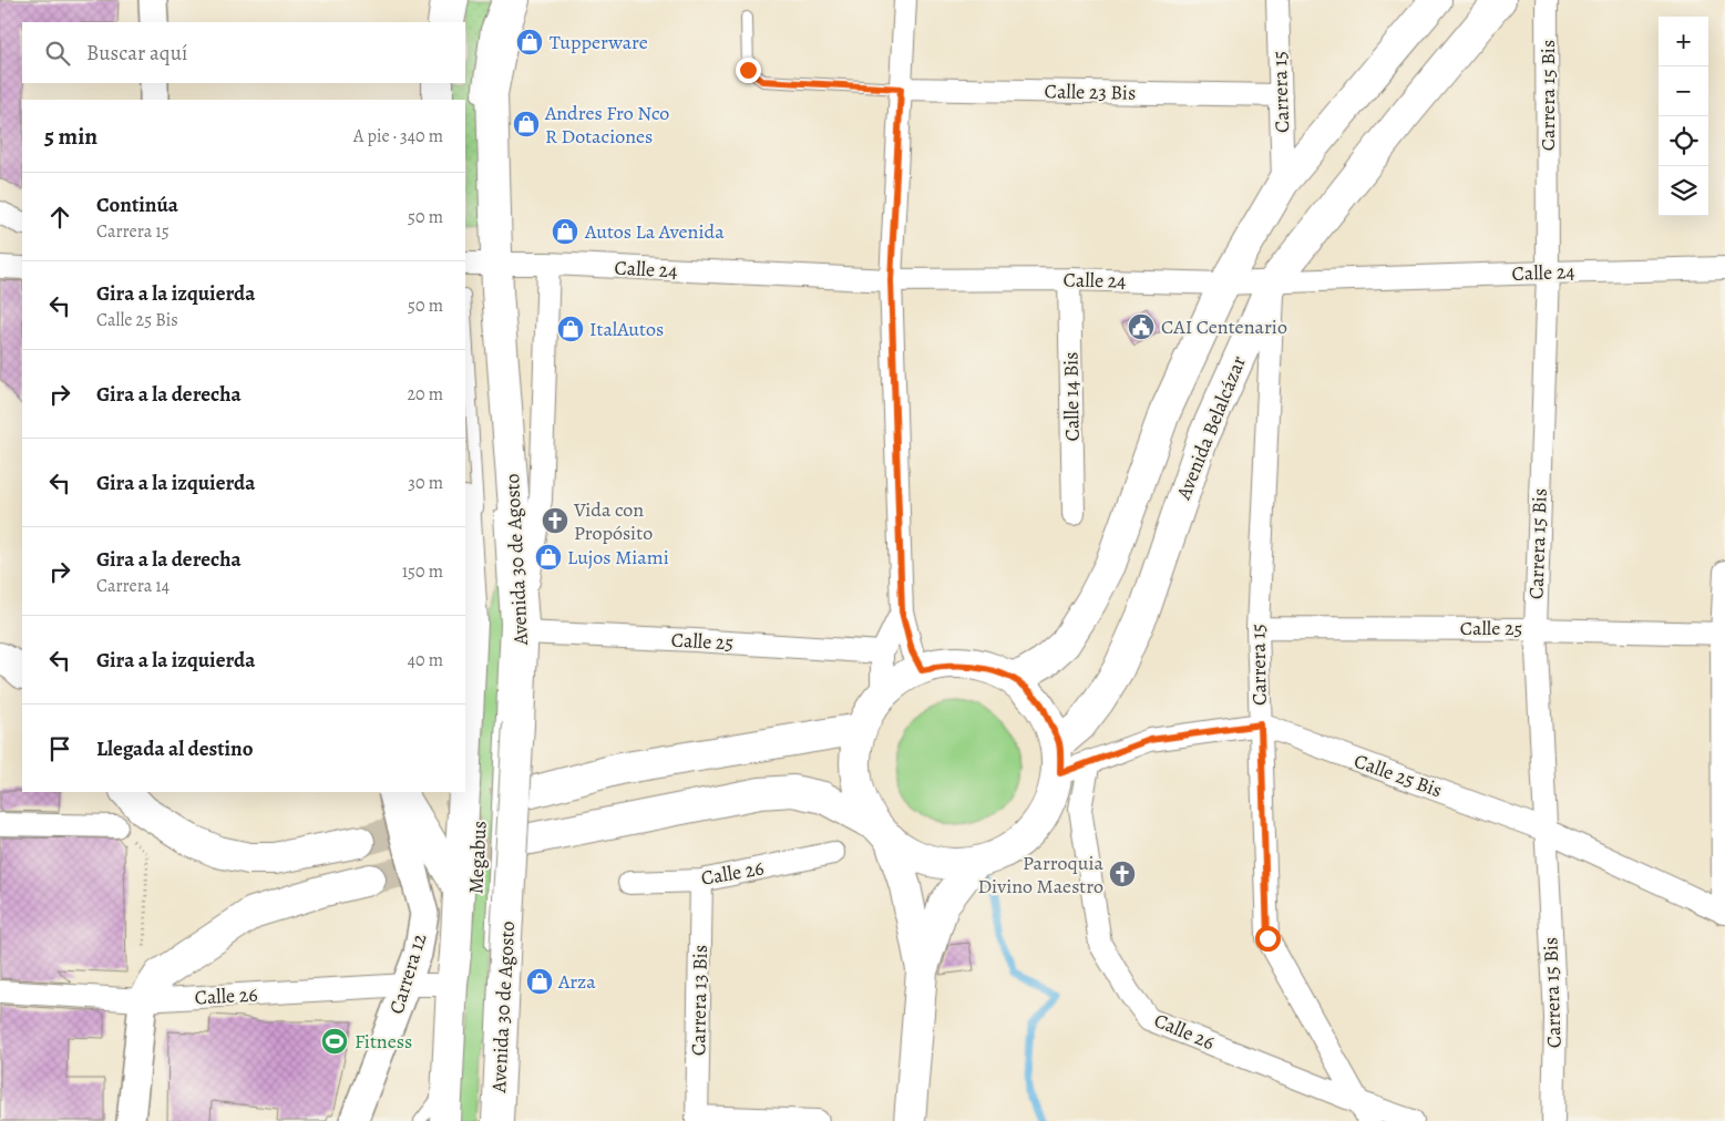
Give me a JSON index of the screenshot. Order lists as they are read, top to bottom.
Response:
{
  "streets": {
    "main road": ["Avenida Belalcázar", "Avenida 30 de Agosto"],
    "street": [
      "Calle 23 Bis",
      "Carrera 15",
      "Carrera 15 Bis",
      "Calle 24",
      "Calle 14 Bis",
      "Calle 25",
      "Calle 25 Bis",
      "Calle 26",
      "Carrera 12",
      "Carrera 13 Bis"
    ],
    "lane": ["Megabus"]
  },
  "crossings": [
    ["Calle 23 Bis", "Carrera 15"],
    ["Carrera 15", "Calle 24"],
    ["Carrera 15", "Avenida Belalcázar"],
    ["Carrera 15", "Calle 25"],
    ["Carrera 15", "Calle 25 Bis"],
    ["Carrera 15", "Calle 26"],
    ["Carrera 15 Bis", "Calle 24"],
    ["Carrera 15 Bis", "Calle 25"],
    ["Carrera 15 Bis", "Calle 25 Bis"],
    ["Calle 24", "Calle 14 Bis"],
    ["Calle 24", "Avenida Belalcázar"],
    ["Calle 24", "Avenida 30 de Agosto"],
    ["Avenida 30 de Agosto", "Calle 25"],
    ["Avenida 30 de Agosto", "Megabus"],
    ["Calle 25 Bis", "Calle 26"],
    ["Calle 26", "Carrera 12"],
    ["Calle 26", "Carrera 13 Bis"]
  ],
  "places": {
    "shop": [
      "Tupperware",
      "Andres Fro Nco R Dotaciones",
      "Autos La Avenida",
      "ItalAutos",
      "Lujos Miami",
      "Arza"
    ],
    "public building": ["CAI Centenario"],
    "church": ["Vida con Propósito", "Parroquia Divino Maestro"],
    "sports": ["Fitness"]
  },
  "page": {
    "map_buttons": ["+", "−"],
    "search": "Buscar aquí",
    "heading": ["5 min", "A pie · 340 m"],
    "list": [
      ["Continúa", "Carrera 15", "50 m"],
      ["Gira a la izquierda", "Calle 25 Bis", "50 m"],
      ["Gira a la derecha", "20 m"],
      ["Gira a la izquierda", "30 m"],
      ["Gira a la derecha", "Carrera 14", "150 m"],
      ["Gira a la izquierda", "40 m"],
      "Llegada al destino"
    ]
  }
}
